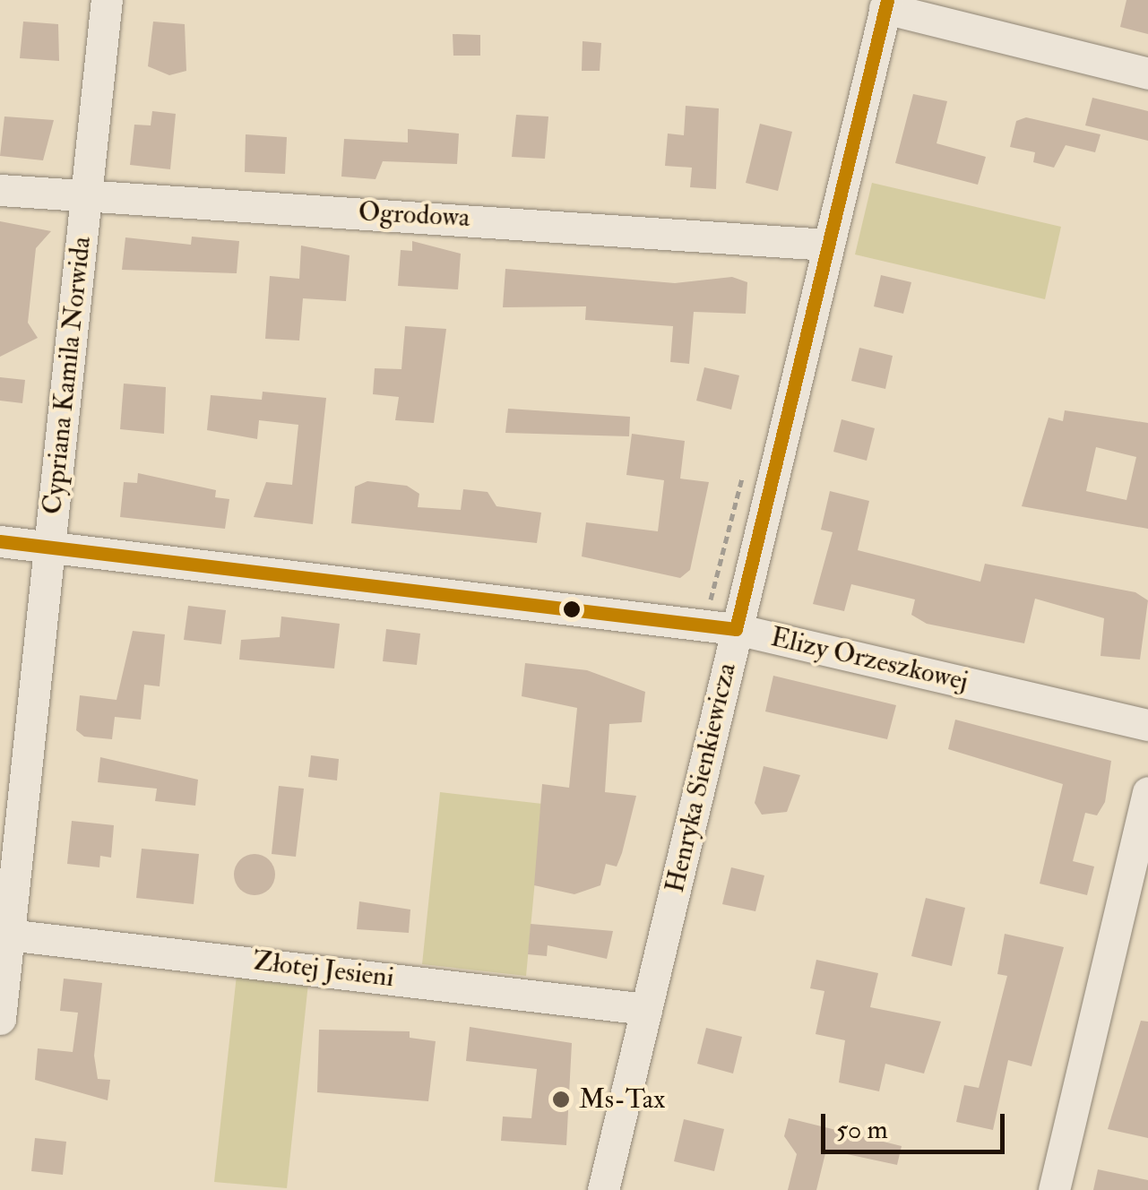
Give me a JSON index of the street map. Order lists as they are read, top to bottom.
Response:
{
  "streets": {
    "street": [
      "Ogrodowa",
      "Cypriana Kamila Norwida",
      "Elizy Orzeszkowej",
      "Henryka Sienkiewicza",
      "Złotej Jesieni"
    ]
  },
  "crossings": [
    ["Ogrodowa", "Cypriana Kamila Norwida"],
    ["Ogrodowa", "Henryka Sienkiewicza"],
    ["Cypriana Kamila Norwida", "Elizy Orzeszkowej"],
    ["Cypriana Kamila Norwida", "Złotej Jesieni"],
    ["Elizy Orzeszkowej", "Henryka Sienkiewicza"],
    ["Henryka Sienkiewicza", "Złotej Jesieni"]
  ],
  "places": ["Ms-Tax"],
  "scale_bar": "50 m"
}
